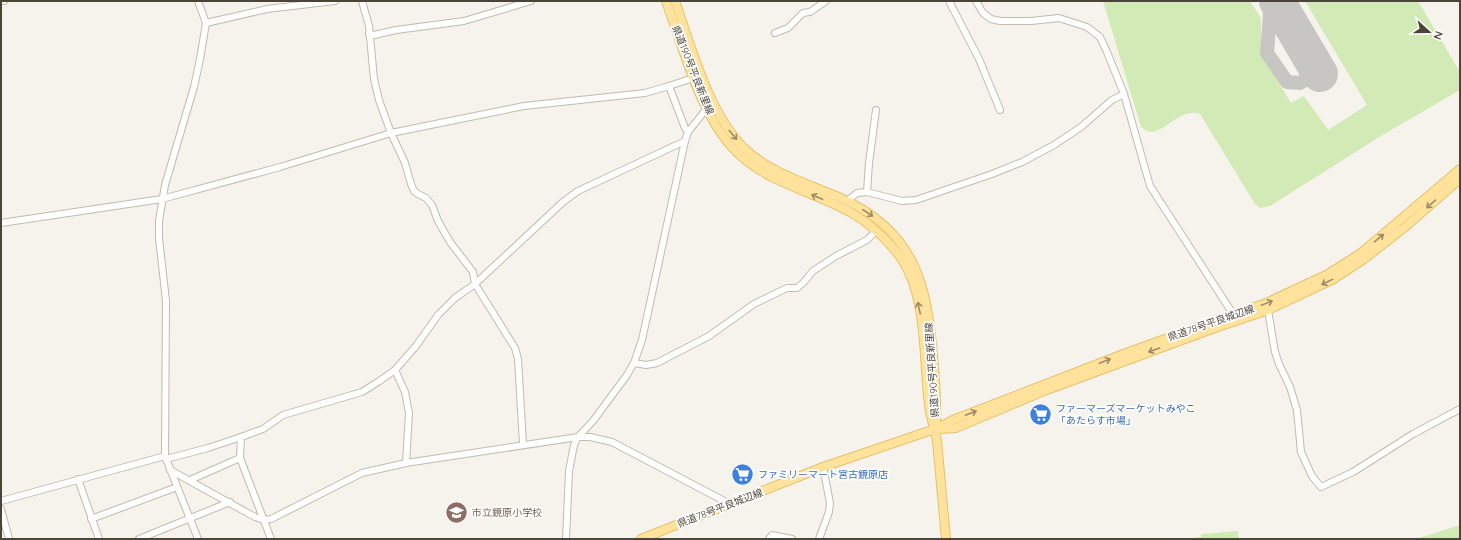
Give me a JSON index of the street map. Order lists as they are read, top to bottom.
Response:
{
  "streets": {
    "main road": ["県道190号平良新里線", "県道78号平良城辺線"]
  },
  "crossings": [
    ["県道190号平良新里線", "県道78号平良城辺線"]
  ],
  "places": {
    "supermarket": ["ファーマーズマーケットみやこ 「あたらす市場」", "ファミリーマート宮古鏡原店"],
    "school or university": ["市立鏡原小学校"]
  },
  "north": "right"
}
